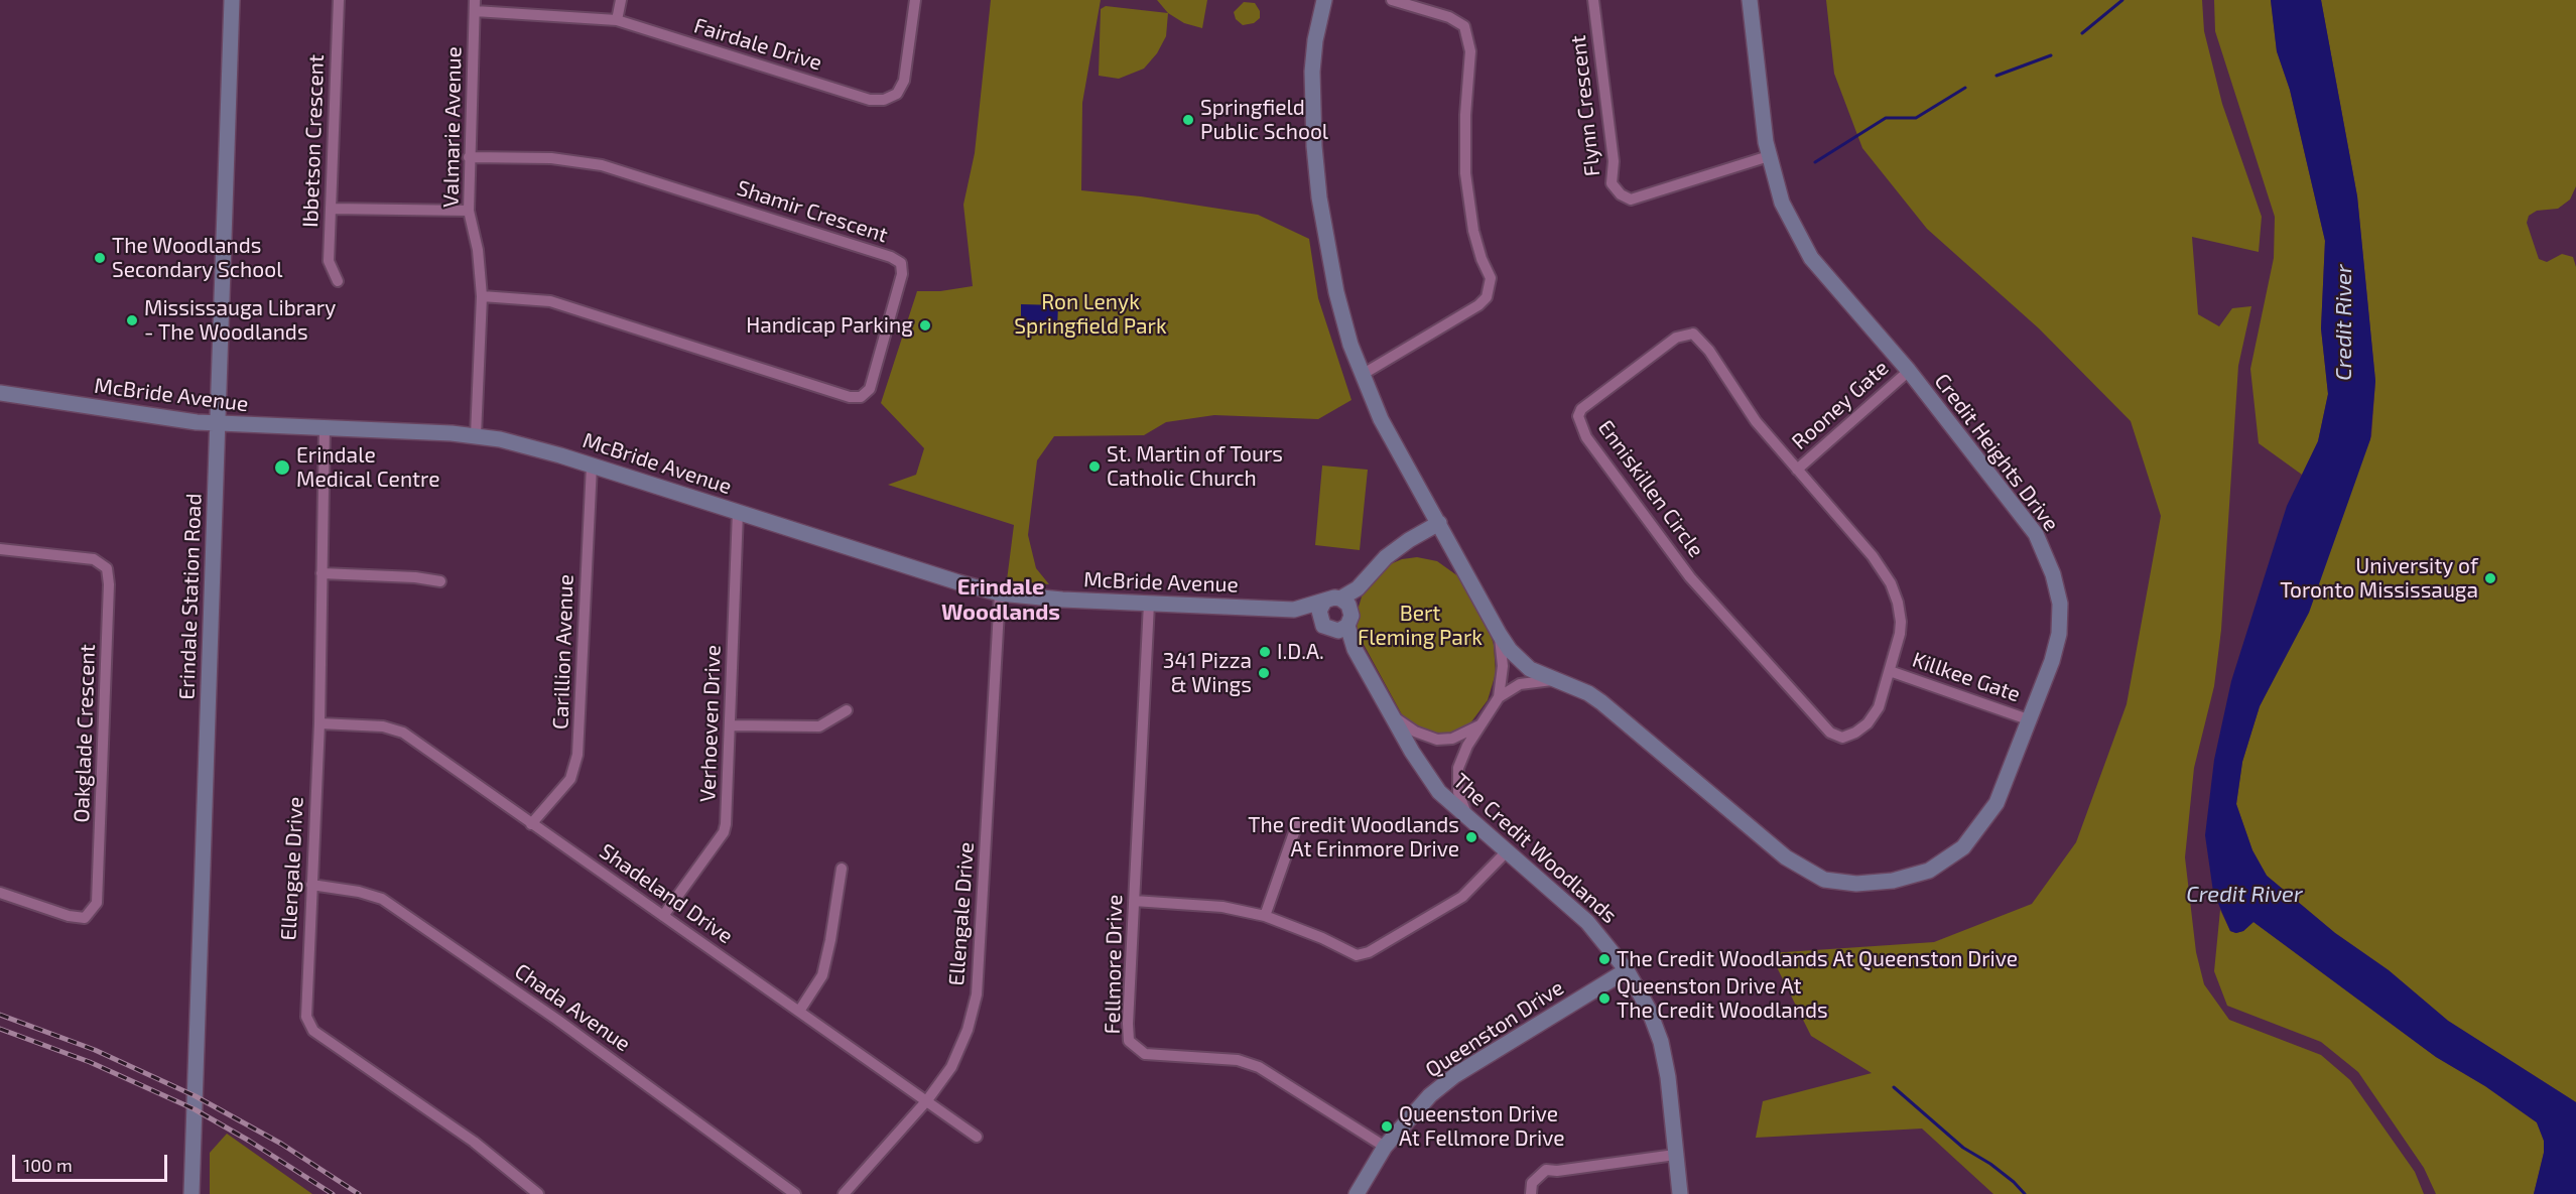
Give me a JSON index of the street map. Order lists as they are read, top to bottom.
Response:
{
  "streets": {
    "street": [
      "Fairdale Drive",
      "Flynn Crescent",
      "Valmarie Avenue",
      "Ibbetson Crescent",
      "Shamir Crescent",
      "McBride Avenue",
      "Rooney Gate",
      "Credit Heights Drive",
      "Enniskillen Circle",
      "Erindale Station Road",
      "Carillion Avenue",
      "Killkee Gate",
      "Verhoeven Drive",
      "Oakglade Crescent",
      "The Credit Woodlands",
      "Ellengale Drive",
      "Shadeland Drive",
      "Fellmore Drive",
      "Chada Avenue",
      "Queenston Drive"
    ]
  },
  "crossings": [
    ["Fairdale Drive", "Valmarie Avenue"],
    ["Flynn Crescent", "Credit Heights Drive"],
    ["Valmarie Avenue", "Shamir Crescent"],
    ["Valmarie Avenue", "McBride Avenue"],
    ["McBride Avenue", "Erindale Station Road"],
    ["McBride Avenue", "Carillion Avenue"],
    ["McBride Avenue", "Verhoeven Drive"],
    ["McBride Avenue", "The Credit Woodlands"],
    ["McBride Avenue", "Ellengale Drive"],
    ["McBride Avenue", "Fellmore Drive"],
    ["Rooney Gate", "Credit Heights Drive"],
    ["Rooney Gate", "Enniskillen Circle"],
    ["Credit Heights Drive", "Killkee Gate"],
    ["Enniskillen Circle", "Killkee Gate"],
    ["Carillion Avenue", "Shadeland Drive"],
    ["Verhoeven Drive", "Shadeland Drive"],
    ["The Credit Woodlands", "Queenston Drive"],
    ["Ellengale Drive", "Shadeland Drive"],
    ["Ellengale Drive", "Chada Avenue"],
    ["Fellmore Drive", "Queenston Drive"]
  ],
  "districts": ["Erindale Woodlands"],
  "water": ["Credit River"],
  "parks": ["Ron Lenyk Springfield Park", "Bert Fleming Park"],
  "places": [
    "Springfield Public School",
    "The Woodlands Secondary School",
    "Mississauga Library - The Woodlands",
    "Handicap Parking",
    "St. Martin of Tours Catholic Church",
    "Erindale Medical Centre",
    "University of Toronto Mississauga",
    "I.D.A.",
    "341 Pizza & Wings",
    "The Credit Woodlands At Erinmore Drive",
    "The Credit Woodlands At Queenston Drive",
    "Queenston Drive At The Credit Woodlands",
    "Queenston Drive At Fellmore Drive"
  ],
  "scale_bar": "100 m"
}
